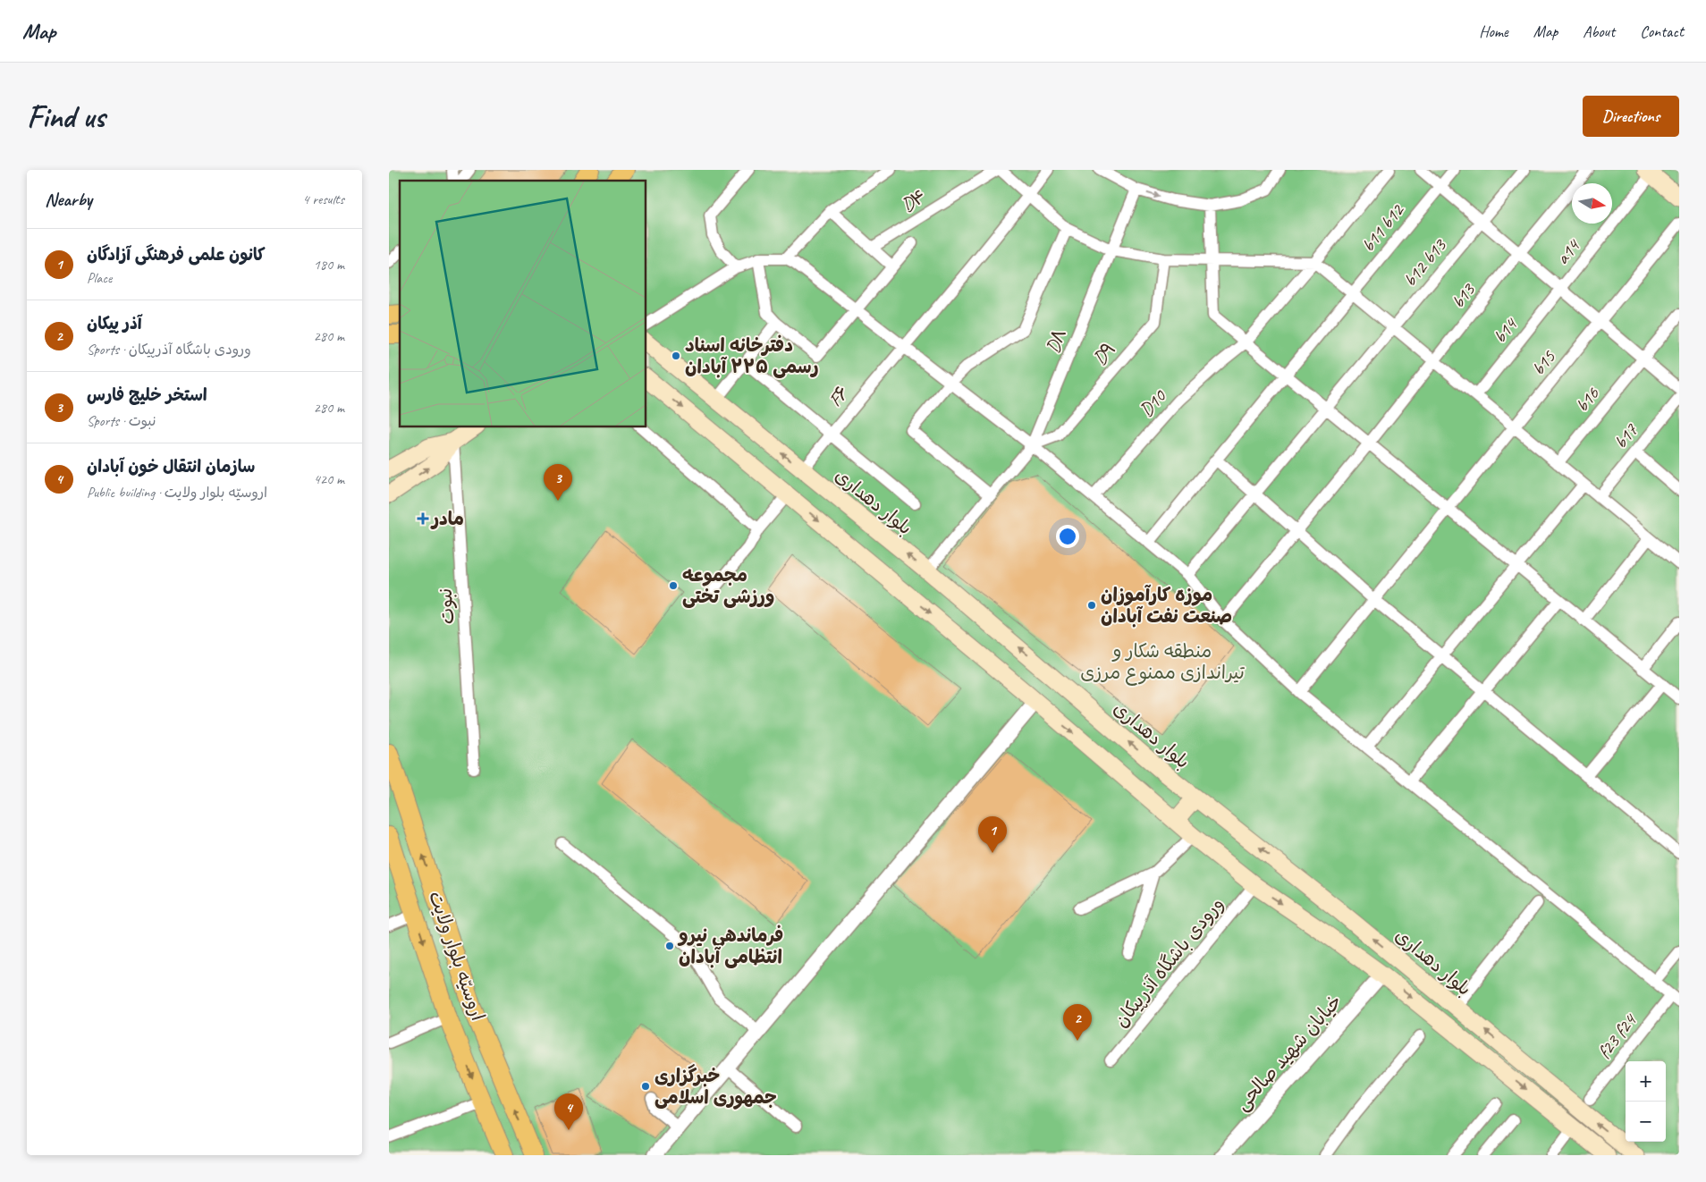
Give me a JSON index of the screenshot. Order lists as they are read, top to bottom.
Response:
{
  "streets": {
    "main road": ["بلوار دهداری", "اروسیّه بلوار ولایت"],
    "street": [
      "D۴",
      "b11 b12",
      "a14",
      "b12 b13",
      "b13",
      "b14",
      "D۸",
      "D۹",
      "b15",
      "F۶",
      "b16",
      "D10",
      "b17",
      "نبوت",
      "ورودی باشگاه آذرپیکان",
      "f23 f24",
      "خیابان شهید صالحی"
    ]
  },
  "crossings": [
    ["a14", "b14"],
    ["D۸", "D۹"],
    ["F۶", "بلوار دهداری"],
    ["بلوار دهداری", "ورودی باشگاه آذرپیکان"],
    ["بلوار دهداری", "خیابان شهید صالحی"]
  ],
  "parks": ["منطقه شکار و تیراندازی ممنوع مرزی"],
  "places": {
    "other": [
      "دفترخانه اسناد رسمی ۲۲۵ آبادان",
      "مجموعه ورزشی تختی",
      "موزه کارآموزان صنعت نفت آبادان",
      "فرماندهی نیرو انتظامی آبادان",
      "خبرگزاری جمهوری اسلامی"
    ],
    "health": ["مادر"]
  },
  "north": "right",
  "page": {
    "header": "Map",
    "nav": [
      "Home",
      "Map",
      "About",
      "Contact"
    ],
    "buttons": "Directions",
    "title": "Find us",
    "heading": ["Nearby", "4 results"],
    "list": [
      {
        "mark": "1",
        "name": "کانون علمی فرهنگی آزادگان",
        "note": "Place",
        "value": "180 m"
      },
      {
        "mark": "2",
        "name": "آذر پیکان",
        "note": "Sports · ورودی باشگاه آذرپیکان",
        "value": "280 m"
      },
      {
        "mark": "3",
        "name": "استخر خلیج فارس",
        "note": "Sports · نبوت",
        "value": "280 m"
      },
      {
        "mark": "4",
        "name": "سازمان انتقال خون آبادان",
        "note": "Public building · اروسیّه بلوار ولایت",
        "value": "420 m"
      }
    ],
    "pins": [
      "3",
      "1",
      "2",
      "4"
    ],
    "map_buttons": ["+", "−"]
  }
}
